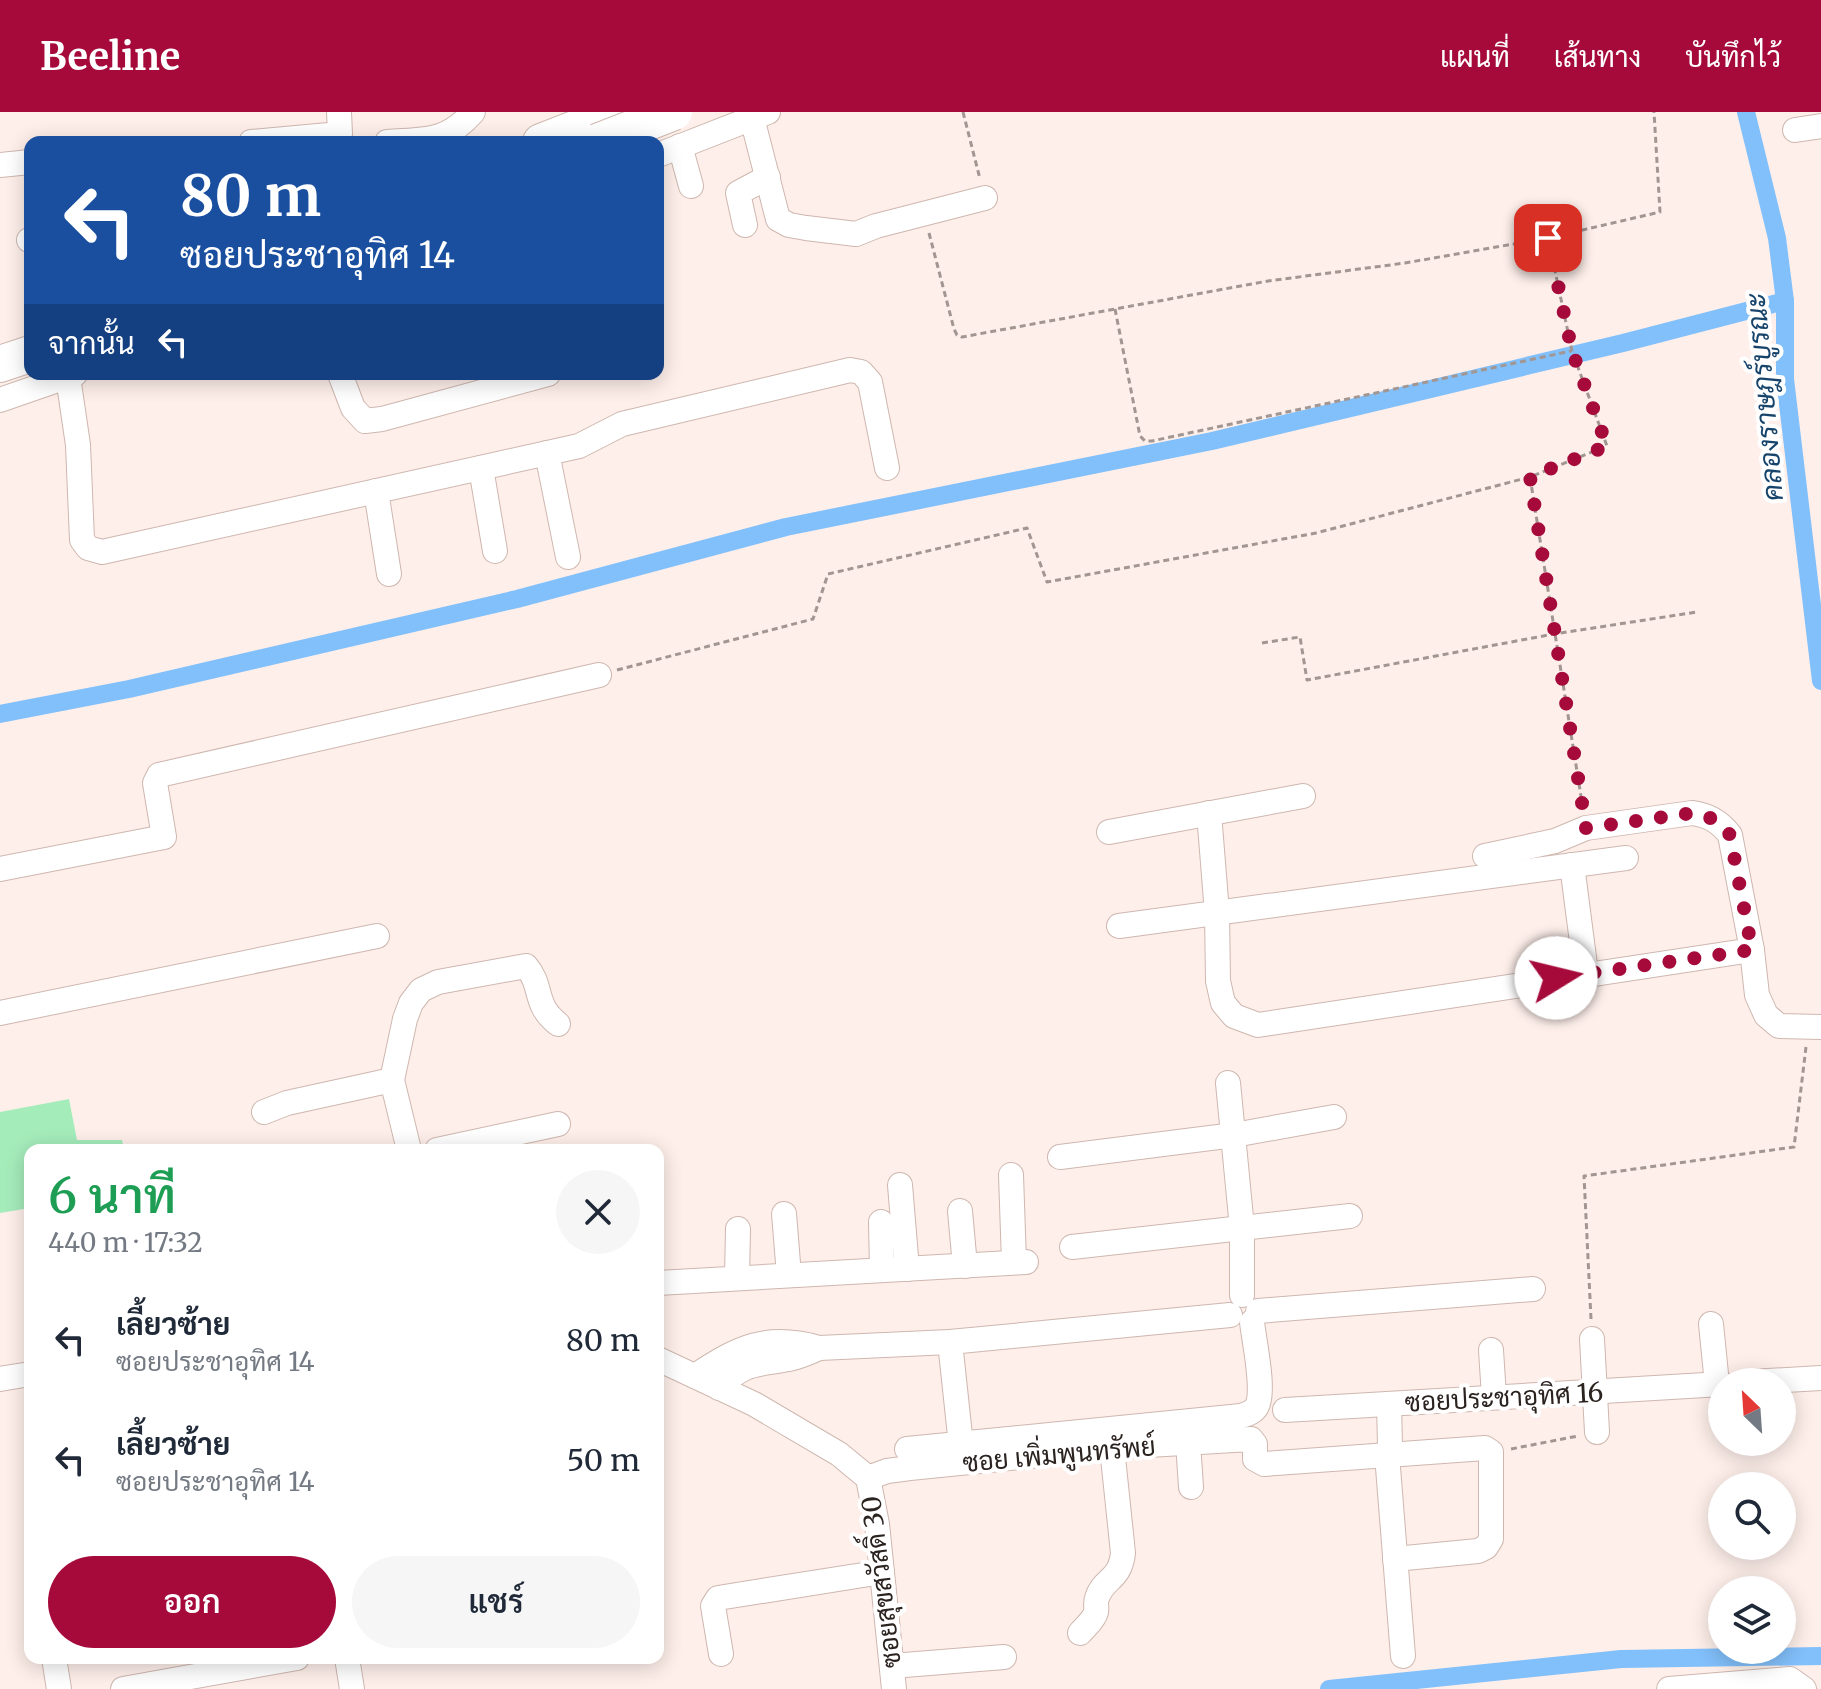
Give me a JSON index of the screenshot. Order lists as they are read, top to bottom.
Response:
{
  "streets": {
    "street": ["ซอยประชาอุทิศ 16", "ซอย เพิ่มพูนทรัพย์", "ซอยสุขสวัสดิ์ 30"]
  },
  "crossings": [
    ["ซอย เพิ่มพูนทรัพย์", "ซอยสุขสวัสดิ์ 30"]
  ],
  "water": ["คลองราษฎร์บูรณะ"],
  "north": "top left",
  "page": {
    "header": "Beeline",
    "nav": ["แผนที่", "เส้นทาง", "บันทึกไว้"],
    "turn": ["80 m", "ซอยประชาอุทิศ 14"],
    "then": "จากนั้น",
    "heading": ["6 นาที", "440 m · 17:32"],
    "list": [
      {
        "name": "เลี้ยวซ้าย",
        "note": "ซอยประชาอุทิศ 14",
        "value": "80 m"
      },
      {
        "name": "เลี้ยวซ้าย",
        "note": "ซอยประชาอุทิศ 14",
        "value": "50 m"
      }
    ],
    "buttons": ["ออก", "แชร์"]
  }
}
